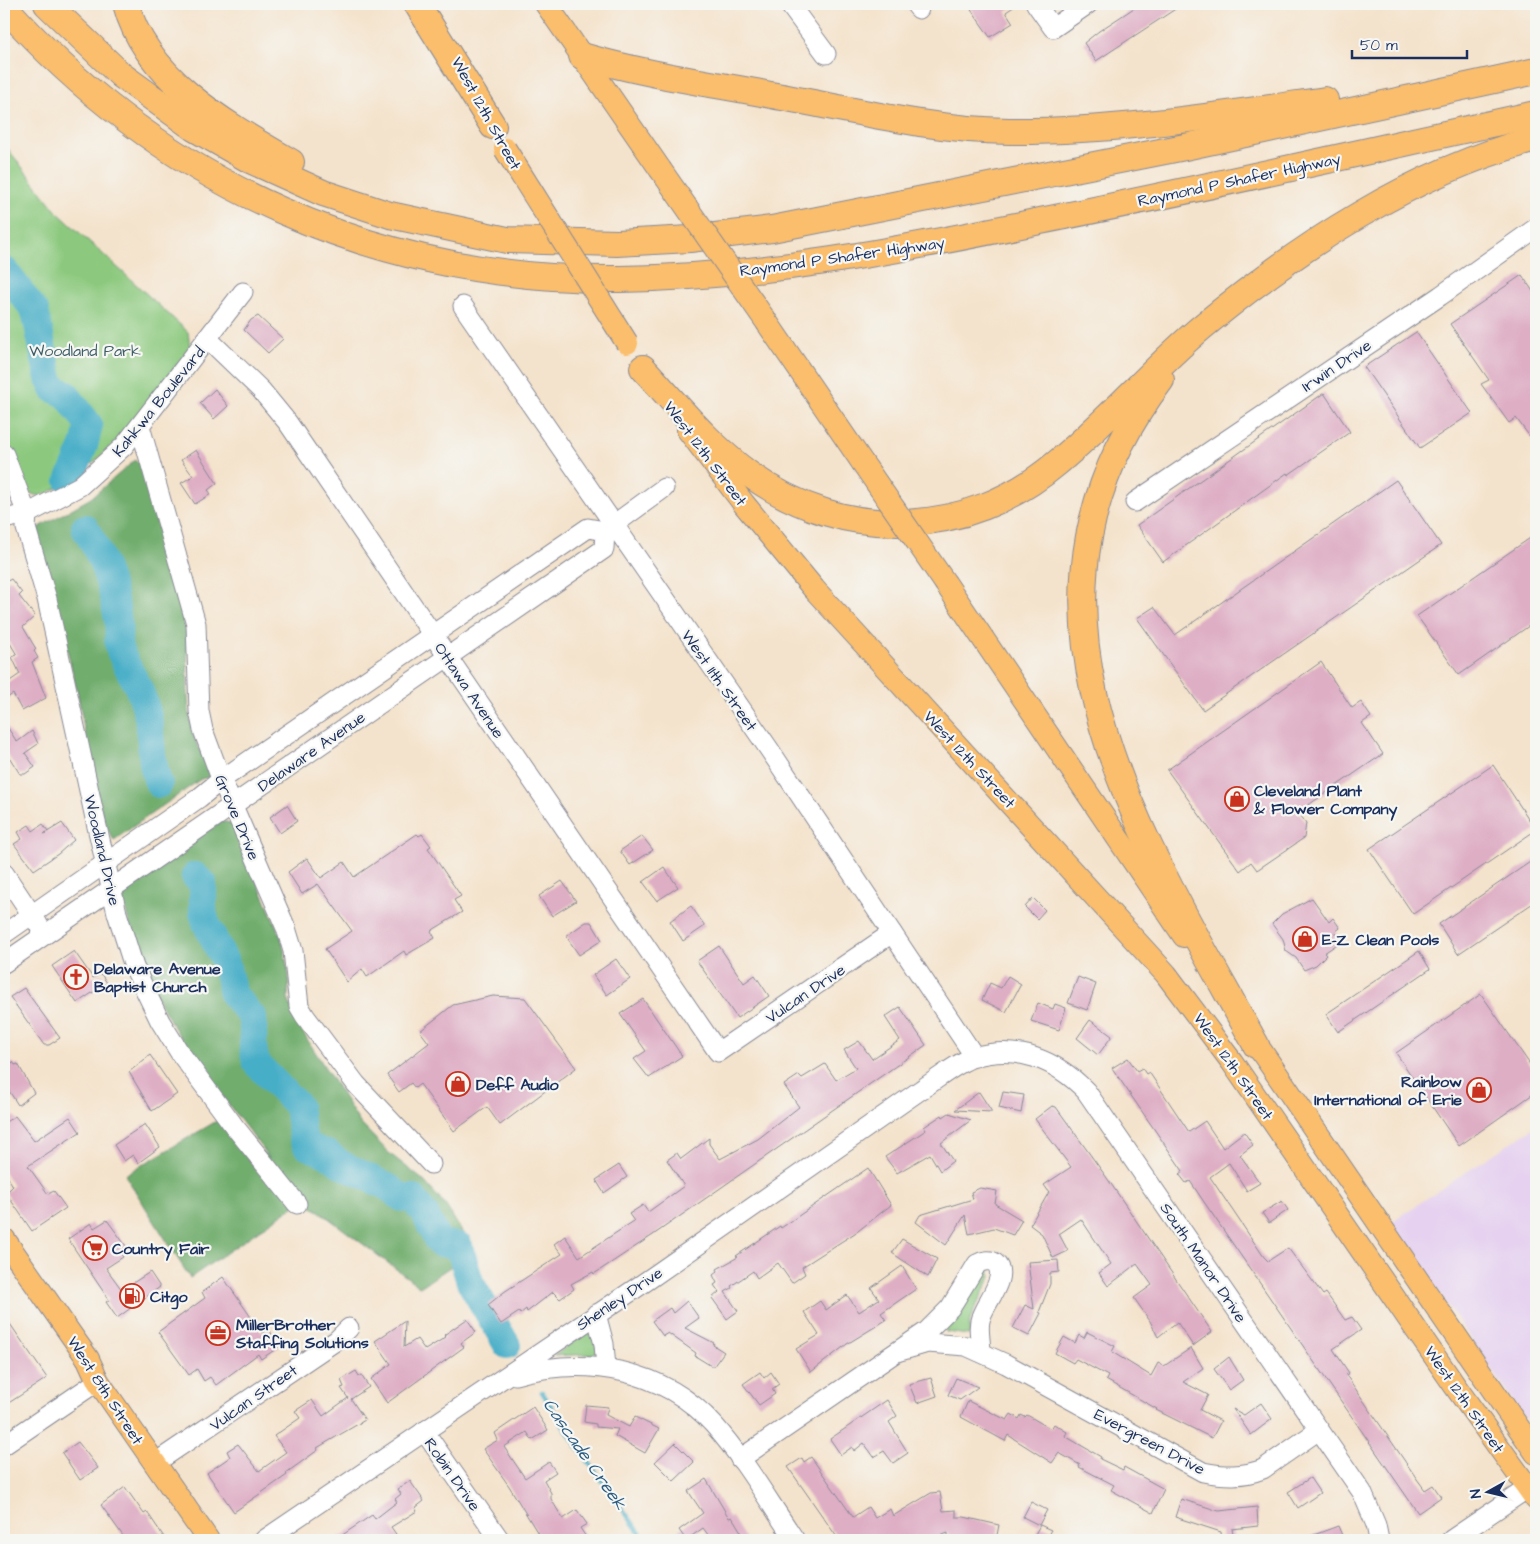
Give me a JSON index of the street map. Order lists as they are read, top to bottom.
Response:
{
  "streets": {
    "highway": ["Raymond P Shafer Highway"],
    "main road": ["West 12th Street", "West 8th Street"],
    "street": [
      "Irwin Drive",
      "Kahkwa Boulevard",
      "West 11th Street",
      "Ottawa Avenue",
      "Delaware Avenue",
      "Grove Drive",
      "Woodland Drive",
      "Vulcan Drive",
      "South Manor Drive",
      "Shenley Drive",
      "Vulcan Street",
      "Evergreen Drive",
      "Robin Drive"
    ]
  },
  "crossings": [
    ["Kahkwa Boulevard", "Ottawa Avenue"],
    ["Kahkwa Boulevard", "Grove Drive"],
    ["Kahkwa Boulevard", "Woodland Drive"],
    ["West 11th Street", "Delaware Avenue"],
    ["West 11th Street", "Vulcan Drive"],
    ["West 11th Street", "South Manor Drive"],
    ["West 11th Street", "Shenley Drive"],
    ["Ottawa Avenue", "Delaware Avenue"],
    ["Ottawa Avenue", "Vulcan Drive"],
    ["Delaware Avenue", "Grove Drive"],
    ["Delaware Avenue", "Woodland Drive"],
    ["South Manor Drive", "Shenley Drive"],
    ["South Manor Drive", "Evergreen Drive"],
    ["Shenley Drive", "Robin Drive"],
    ["West 8th Street", "Vulcan Street"]
  ],
  "water": ["Cascade Creek"],
  "parks": ["Woodland Park"],
  "places": {
    "shop": [
      "Cleveland Plant & Flower Company",
      "E-Z Clean Pools",
      "Deff Audio",
      "Rainbow International of Erie"
    ],
    "church": ["Delaware Avenue Baptist Church"],
    "supermarket": ["Country Fair"],
    "fuel station": ["Citgo"],
    "office": ["MillerBrother Staffing Solutions"]
  },
  "scale_bar": "50 m",
  "north": "left"
}
